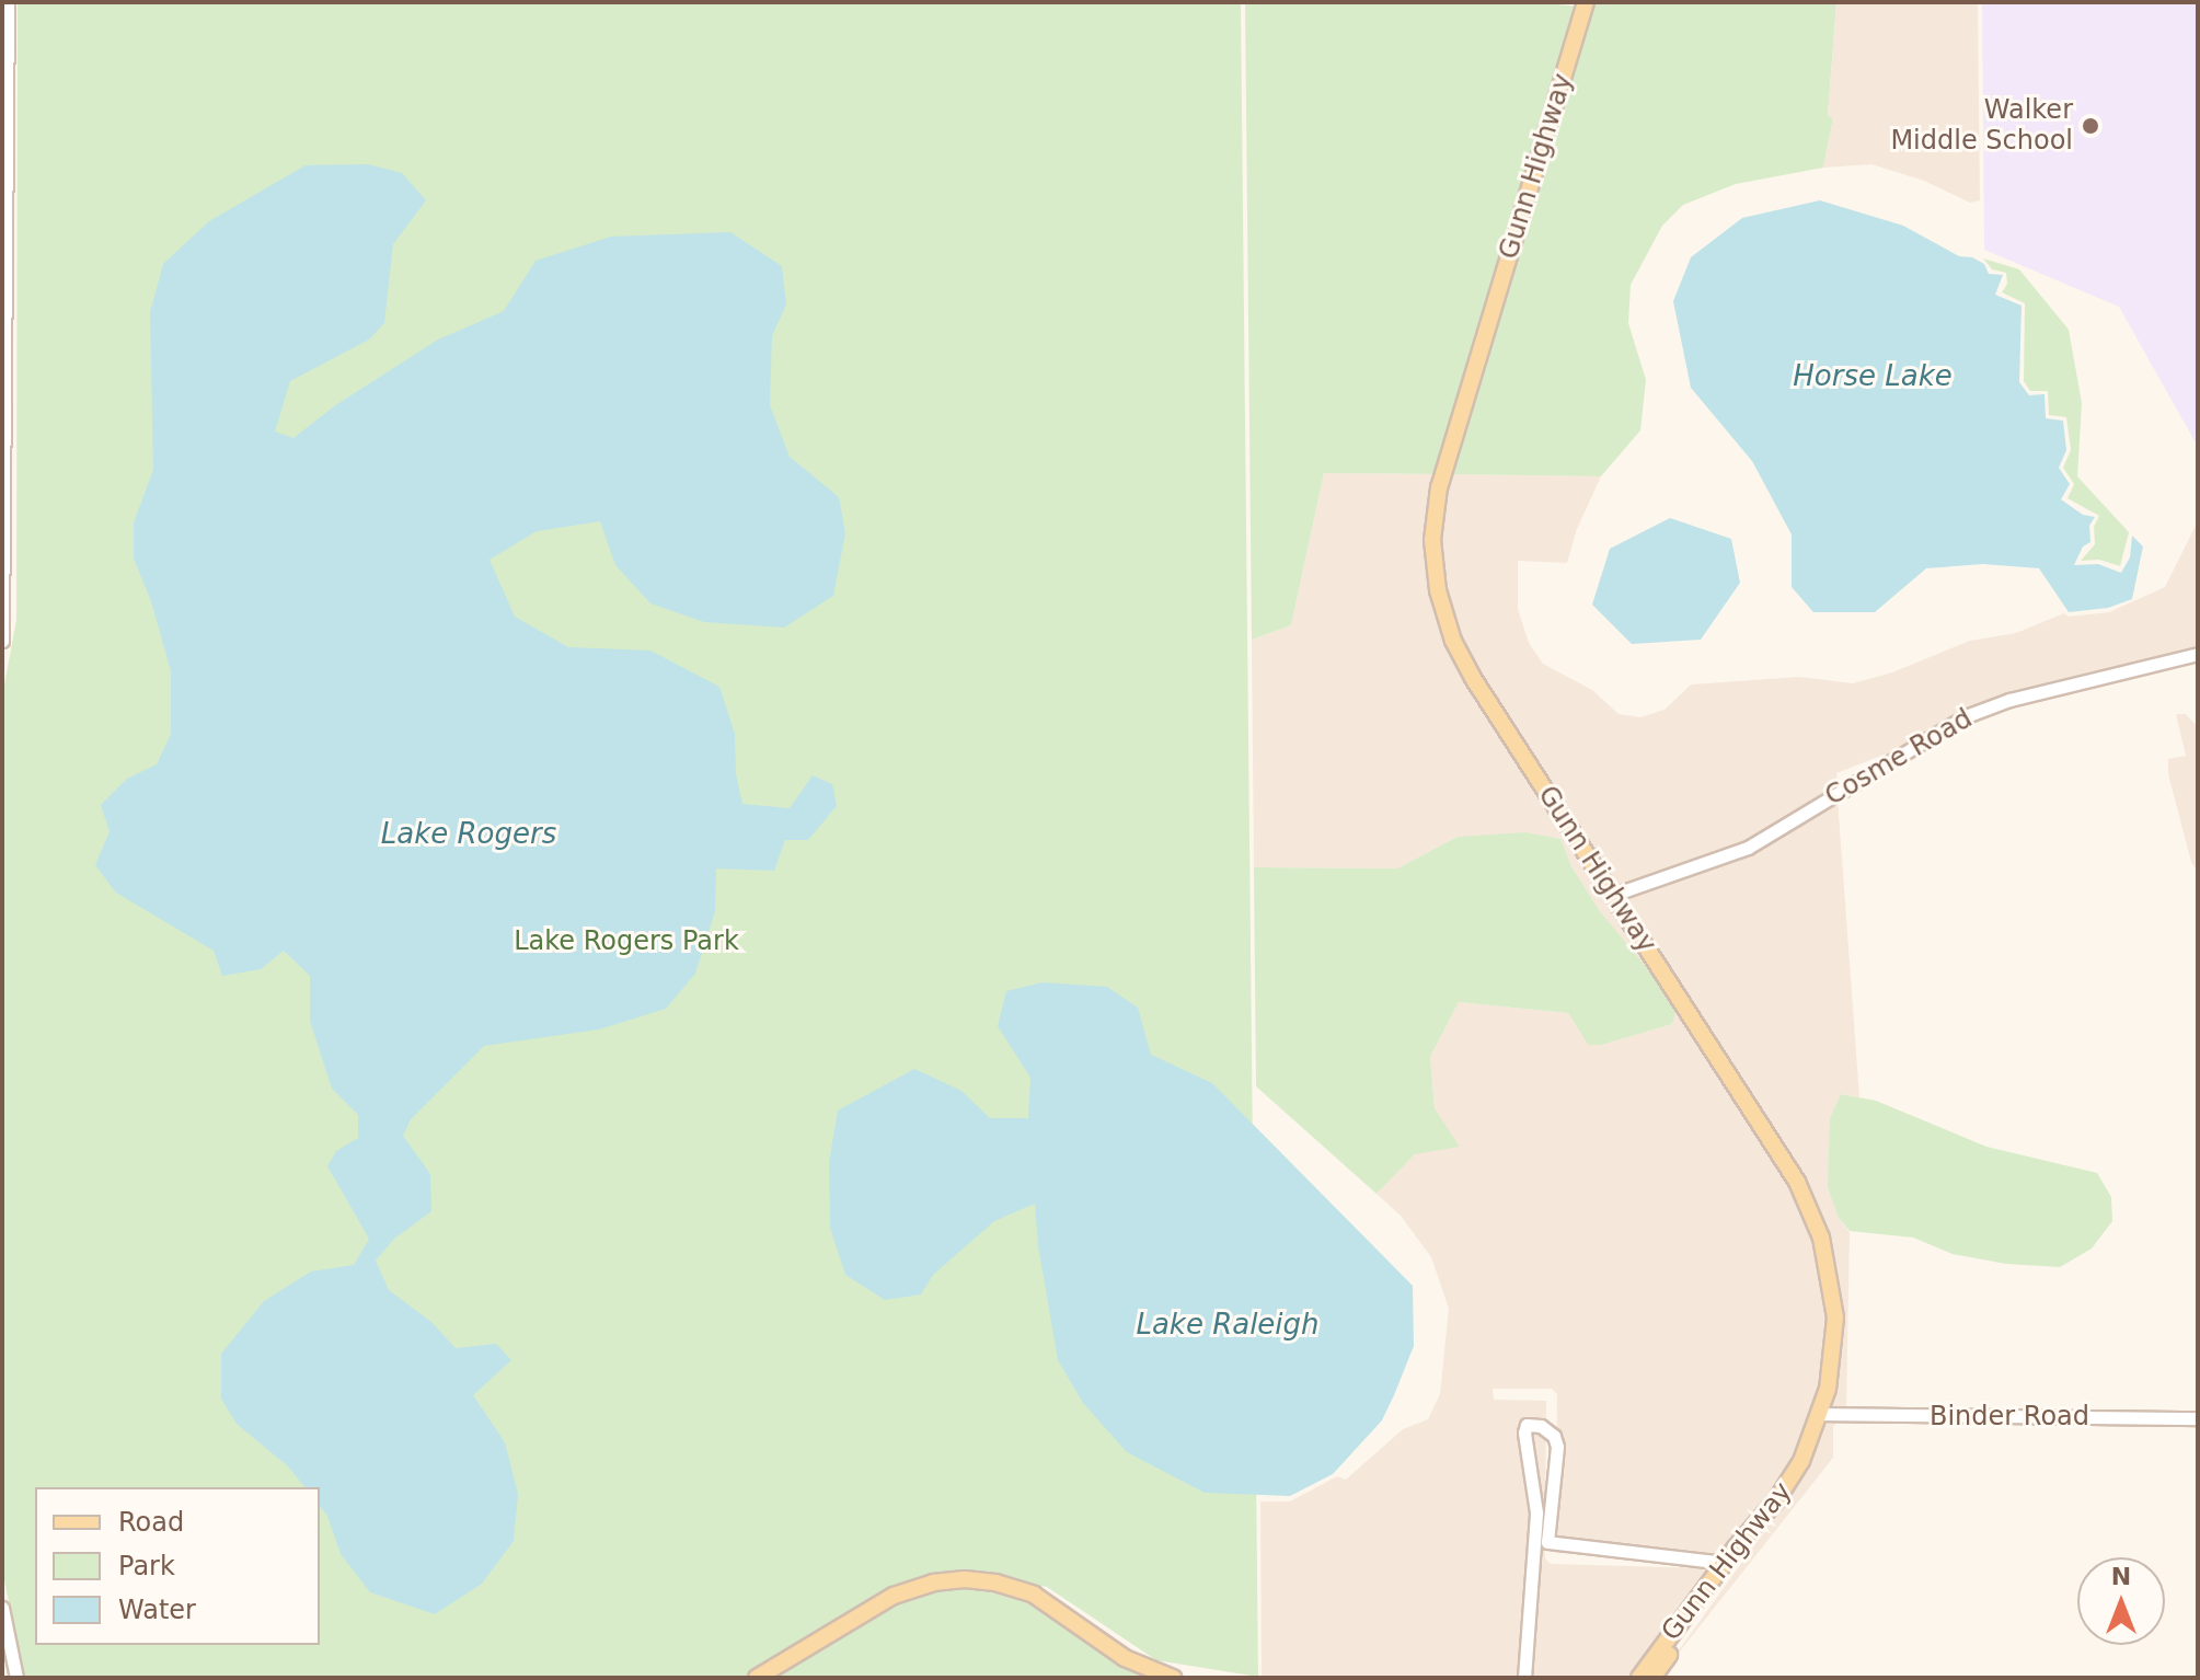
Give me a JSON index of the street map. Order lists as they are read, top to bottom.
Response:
{
  "streets": {
    "main road": ["Gunn Highway"],
    "street": ["Cosme Road", "Binder Road"]
  },
  "crossings": [
    ["Gunn Highway", "Cosme Road"],
    ["Gunn Highway", "Binder Road"]
  ],
  "water": ["Horse Lake", "Lake Rogers", "Lake Raleigh"],
  "parks": ["Lake Rogers Park"],
  "places": ["Walker Middle School"],
  "legend": ["Road", "Park", "Water"],
  "north": "top"
}
